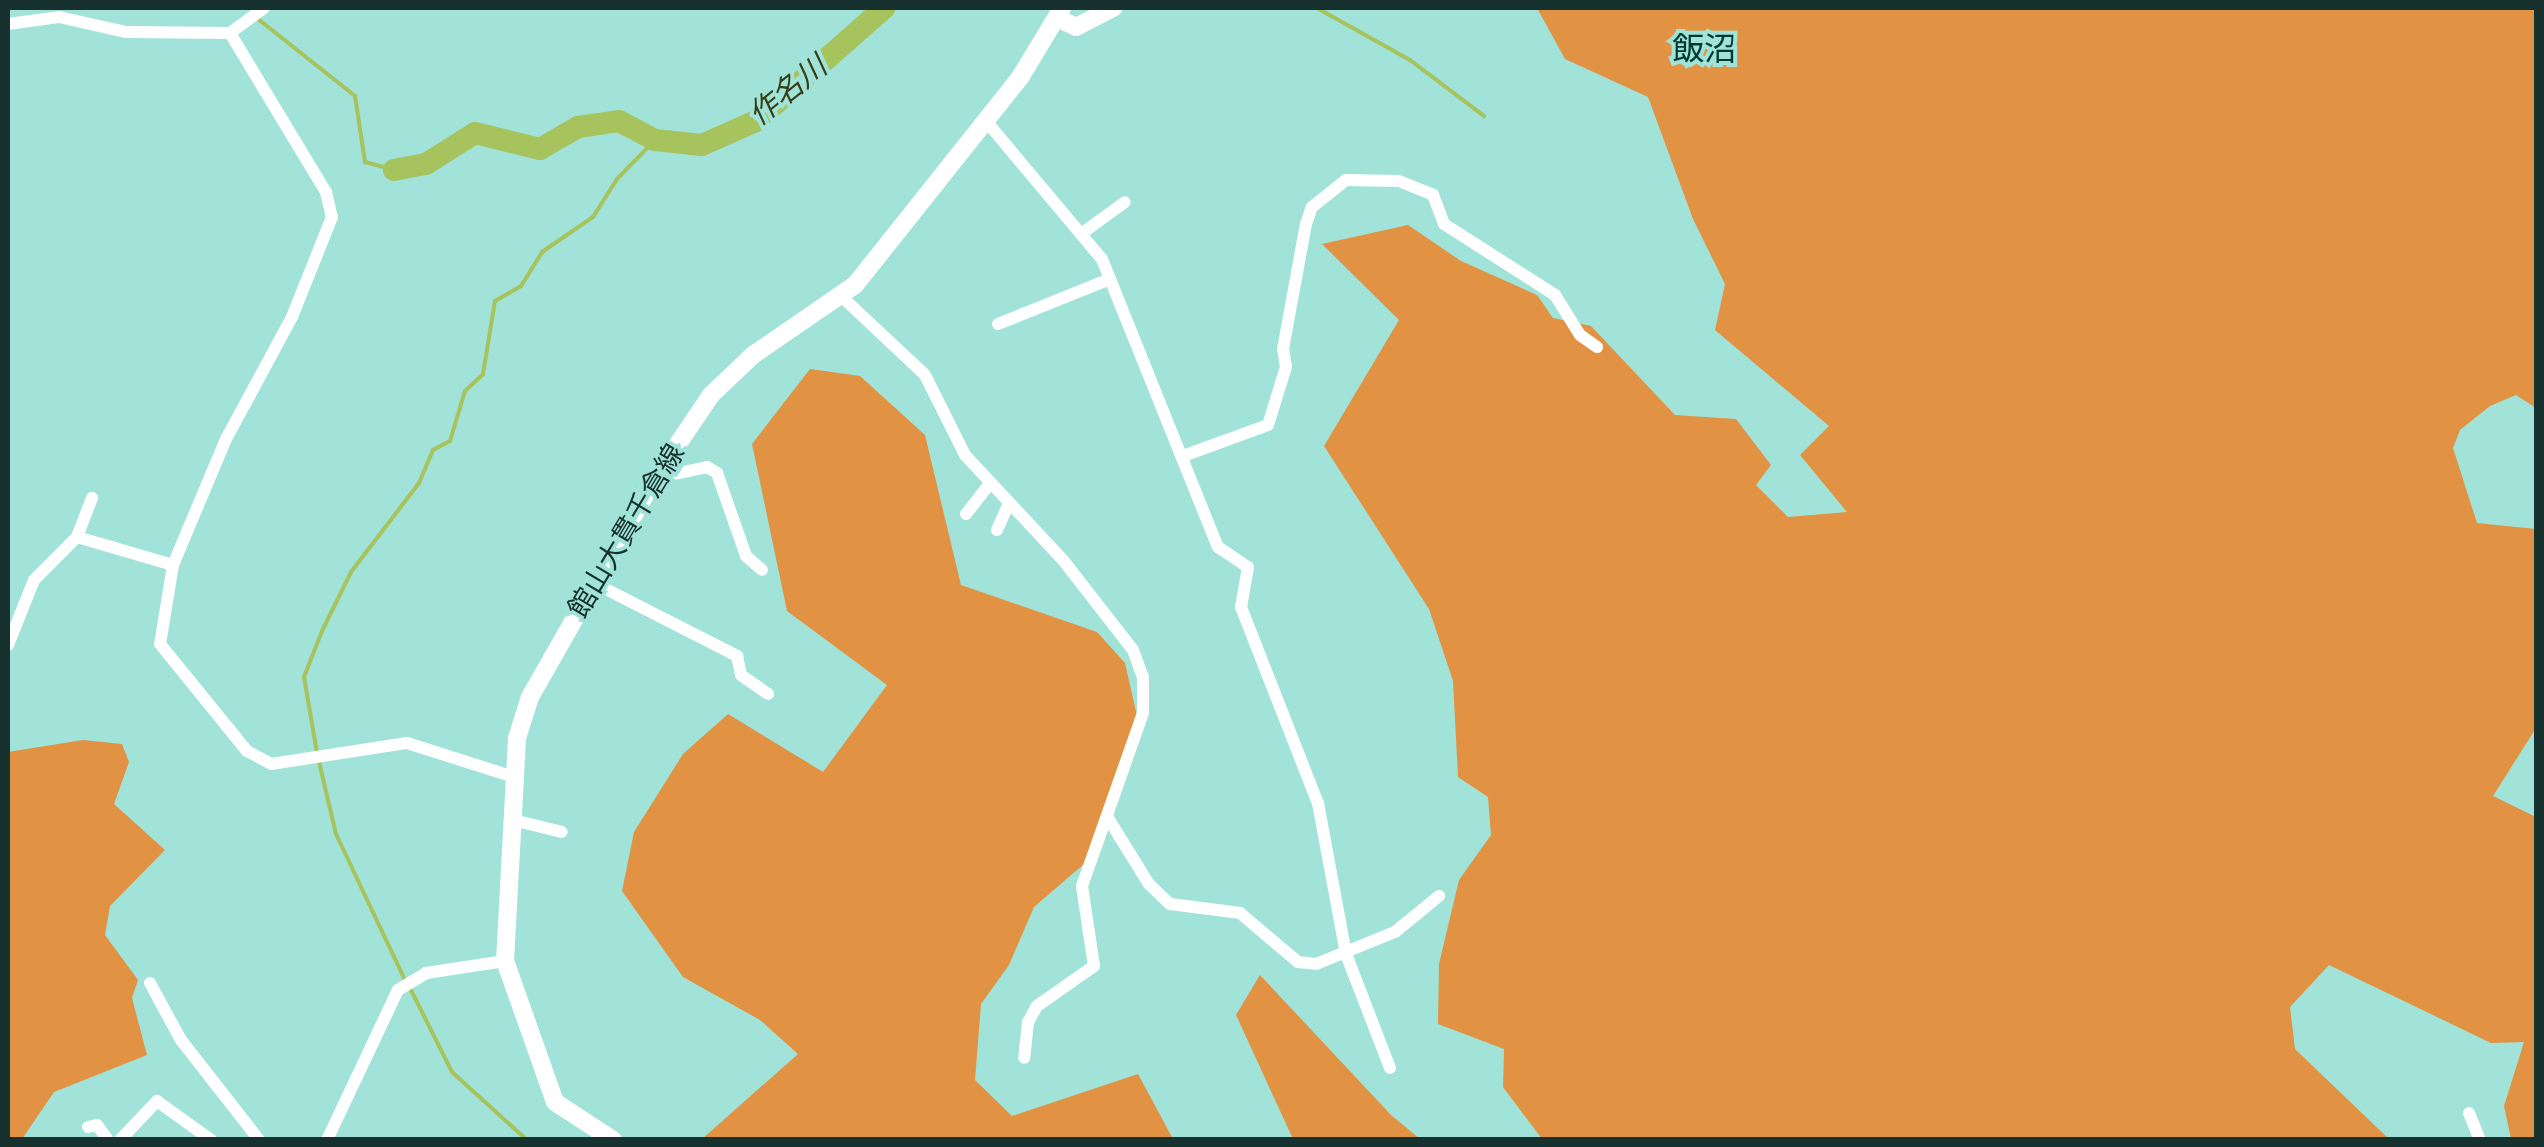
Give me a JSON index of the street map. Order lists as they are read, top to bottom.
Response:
{
  "streets": {
    "main road": ["館山大貫千倉線"]
  },
  "districts": ["飯沼"],
  "water": ["作名川"]
}
